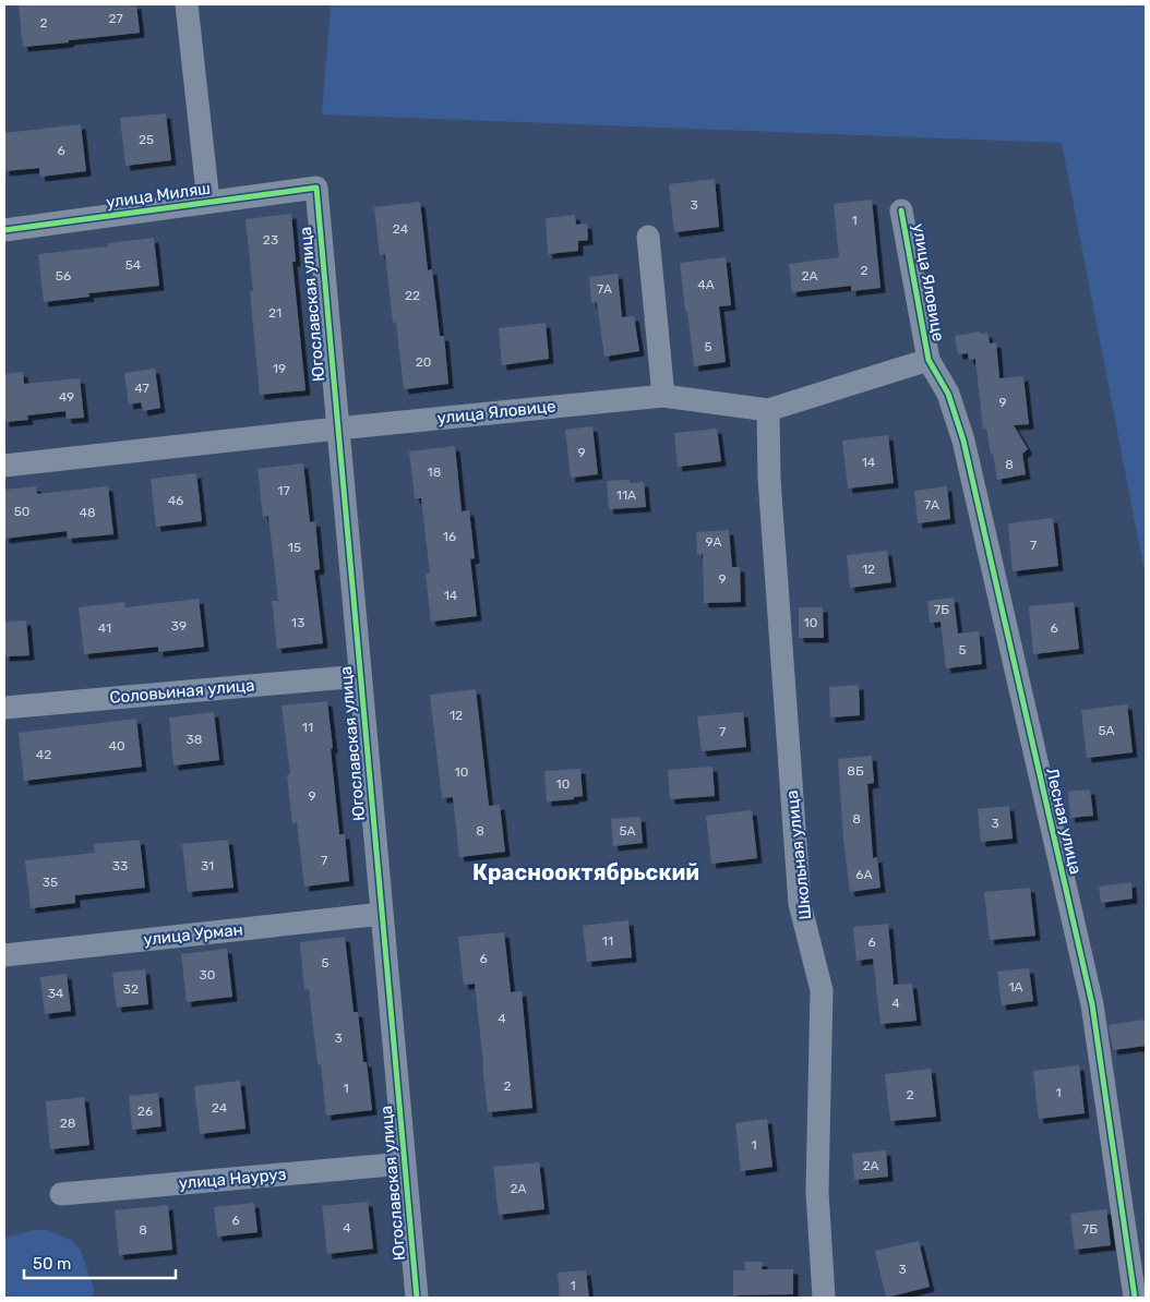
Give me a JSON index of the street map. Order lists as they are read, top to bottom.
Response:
{
  "streets": {
    "street": [
      "улица Миляш",
      "улица Яловице",
      "Югославская улица",
      "Соловьиная улица",
      "Лесная улица",
      "Школьная улица",
      "улица Урман",
      "улица Науруз"
    ]
  },
  "crossings": [
    ["улица Миляш", "Югославская улица"],
    ["улица Яловице", "Югославская улица"],
    ["улица Яловице", "Лесная улица"],
    ["улица Яловице", "Школьная улица"],
    ["Югославская улица", "Соловьиная улица"],
    ["Югославская улица", "улица Урман"],
    ["Югославская улица", "улица Науруз"]
  ],
  "districts": ["Краснооктябрьский"],
  "house_numbers": [
    "27",
    "2",
    "25",
    "6",
    "3",
    "1",
    "24",
    "23",
    "54",
    "2",
    "56",
    "2А",
    "4А",
    "7А",
    "22",
    "21",
    "5",
    "20",
    "19",
    "47",
    "49",
    "9",
    "9",
    "14",
    "8",
    "18",
    "17",
    "11А",
    "46",
    "7А",
    "50",
    "48",
    "16",
    "9А",
    "7",
    "15",
    "12",
    "9",
    "14",
    "7Б",
    "13",
    "10",
    "39",
    "41",
    "6",
    "5",
    "12",
    "11",
    "5А",
    "7",
    "38",
    "40",
    "42",
    "8Б",
    "10",
    "10",
    "9",
    "8",
    "3",
    "8",
    "5A",
    "7",
    "33",
    "31",
    "6А",
    "35",
    "11",
    "6",
    "6",
    "5",
    "30",
    "1А",
    "32",
    "34",
    "4",
    "4",
    "3",
    "2",
    "1",
    "1",
    "2",
    "24",
    "26",
    "28",
    "1",
    "2А",
    "2А",
    "6",
    "4",
    "7Б",
    "8",
    "3",
    "1"
  ],
  "scale_bar": "50 m"
}
